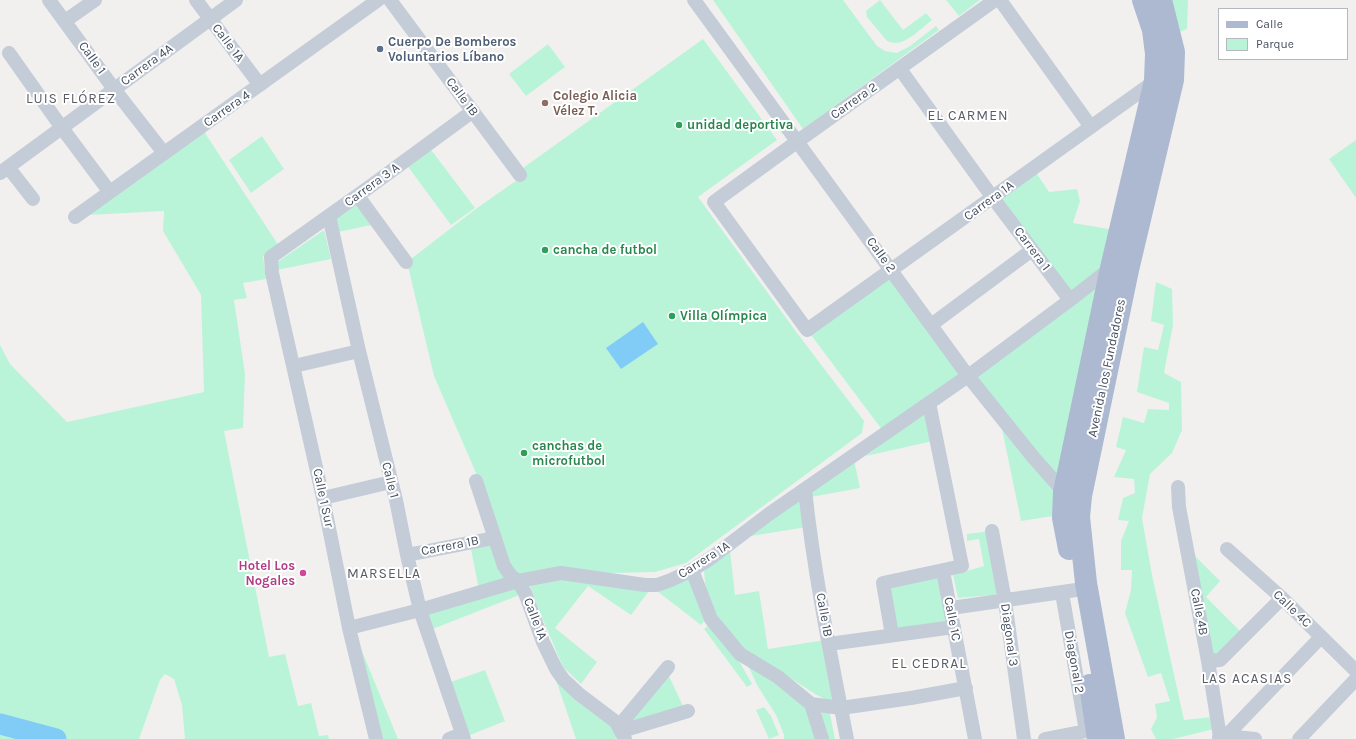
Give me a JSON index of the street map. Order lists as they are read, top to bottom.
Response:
{
  "streets": {
    "main road": ["Avenida los Fundadores"],
    "street": [
      "Calle 1A",
      "Calle 1",
      "Carrera 4A",
      "Calle 1B",
      "Carrera 2",
      "Carrera 4",
      "Carrera 3 A",
      "Carrera 1A",
      "Carrera 1",
      "Calle 2",
      "Calle 1 Sur",
      "Carrera 1B",
      "Calle 4C",
      "Calle 4B",
      "Calle 1C",
      "Diagonal 3"
    ]
  },
  "crossings": [
    ["Calle 1A", "Carrera 4A"],
    ["Calle 1A", "Carrera 4"],
    ["Calle 1A", "Carrera 1A"],
    ["Calle 1A", "Carrera 1B"],
    ["Calle 1", "Carrera 4A"],
    ["Calle 1", "Carrera 4"],
    ["Calle 1", "Carrera 3 A"],
    ["Calle 1", "Carrera 1A"],
    ["Calle 1", "Carrera 1B"],
    ["Calle 1B", "Carrera 3 A"],
    ["Calle 1B", "Carrera 1A"],
    ["Carrera 2", "Carrera 1A"],
    ["Carrera 2", "Carrera 1"],
    ["Carrera 2", "Calle 2"],
    ["Carrera 3 A", "Calle 1 Sur"],
    ["Carrera 1A", "Carrera 1"],
    ["Carrera 1A", "Calle 2"],
    ["Carrera 1A", "Avenida los Fundadores"],
    ["Carrera 1A", "Calle 1 Sur"],
    ["Calle 2", "Avenida los Fundadores"]
  ],
  "districts": [
    "LUIS FLÓREZ",
    "EL CARMEN",
    "MARSELLA",
    "EL CEDRAL",
    "LAS ACASIAS"
  ],
  "places": [
    "Cuerpo De Bomberos Voluntarios Líbano",
    "Colegio Alicia Vélez T.",
    "unidad deportiva",
    "cancha de futbol",
    "Villa Olímpica",
    "canchas de microfutbol",
    "Hotel Los Nogales"
  ],
  "legend": ["Calle", "Parque"]
}
